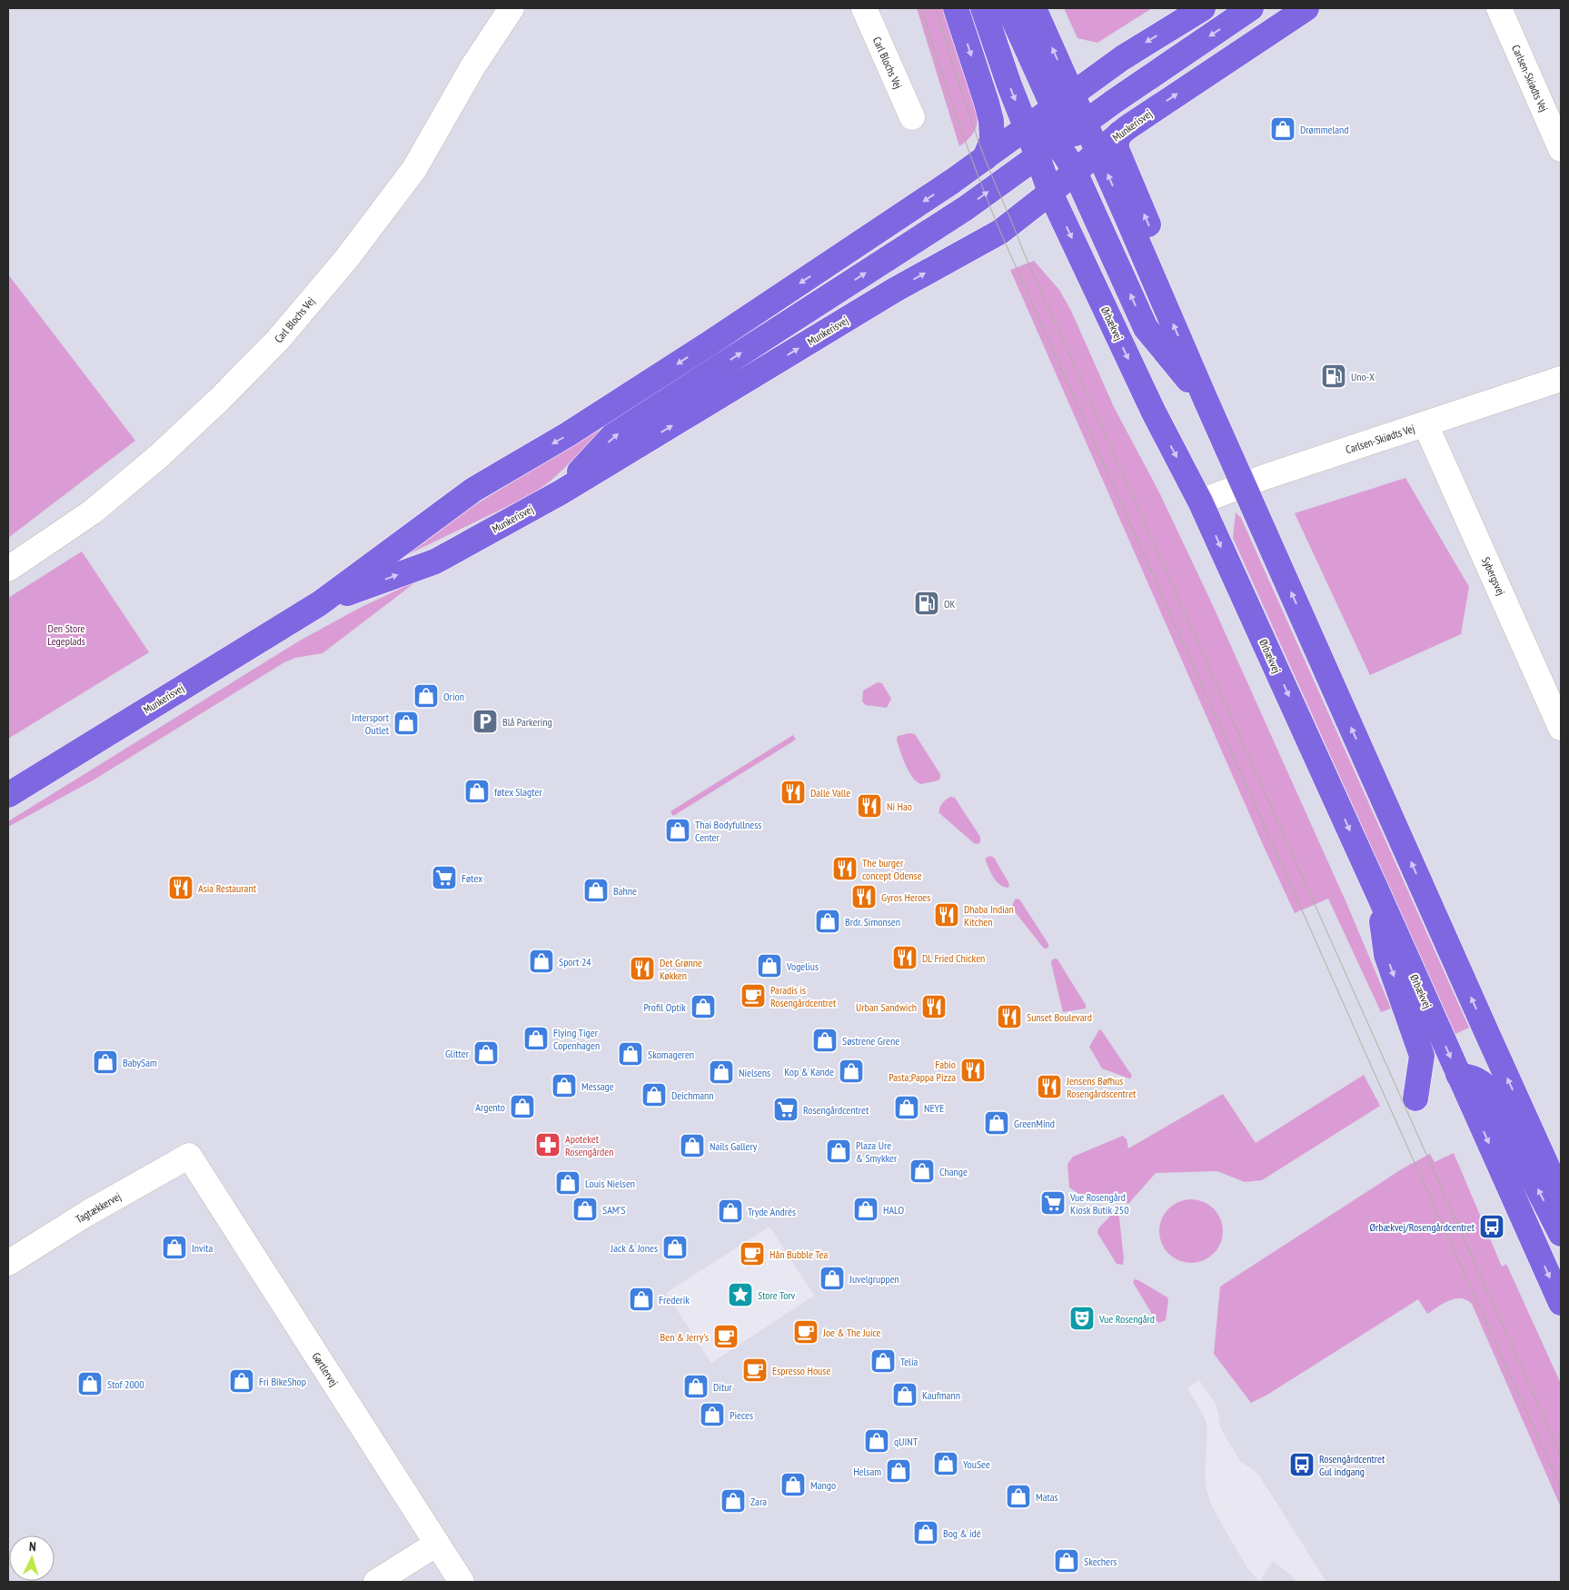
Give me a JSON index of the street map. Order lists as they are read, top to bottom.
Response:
{
  "streets": {
    "main road": ["Munkerisvej", "Ørbækvej"],
    "street": [
      "Carl Blochs Vej",
      "Carlsen-Skiødts Vej",
      "Sybergsvej",
      "Tagtækkervej",
      "Gørtlervej"
    ]
  },
  "crossings": [
    ["Carlsen-Skiødts Vej", "Ørbækvej"],
    ["Carlsen-Skiødts Vej", "Sybergsvej"],
    ["Munkerisvej", "Ørbækvej"],
    ["Tagtækkervej", "Gørtlervej"]
  ],
  "parks": ["Den Store Legeplads"],
  "places": {
    "shop": [
      "Drømmeland",
      "Orion",
      "Intersport Outlet",
      "føtex Slagter",
      "Thai Bodyfullness Center",
      "Bahne",
      "Brdr. Simonsen",
      "Sport 24",
      "Vogelius",
      "Profil Optik",
      "Flying Tiger Copenhagen",
      "Søstrene Grene",
      "Glitter",
      "Skomageren",
      "BabySam",
      "Kop & Kande",
      "Nielsens",
      "Message",
      "Deichmann",
      "Argento",
      "NEYE",
      "GreenMind",
      "Nails Gallery",
      "Plaza Ure & Smykker",
      "Change",
      "Louis Nielsen",
      "SAM’S",
      "HALO",
      "Tryde Andrés",
      "Invita",
      "Jack & Jones",
      "Juvelgruppen",
      "Frederik",
      "Telia",
      "Fri BikeShop",
      "Stof 2000",
      "Ditur",
      "Kaufmann",
      "Pieces",
      "qUINT",
      "YouSee",
      "Helsam",
      "Mango",
      "Matas",
      "Zara",
      "Bog & idé",
      "Skechers"
    ],
    "fuel station": ["Uno-X", "OK"],
    "parking": ["Blå Parkering"],
    "restaurant": [
      "Dalle Valle",
      "Ni Hao",
      "The burger concept Odense",
      "Asia Restaurant",
      "Gyros Heroes",
      "Dhaba Indian Kitchen",
      "DL Fried Chicken",
      "Det Grønne Køkken",
      "Urban Sandwich",
      "Sunset Boulevard",
      "Fabio Pasta;Pappa Pizza",
      "Jensens Bøfhus Rosengårdscentret"
    ],
    "supermarket": ["Føtex", "Rosengårdcentret", "Vue Rosengård Kiosk Butik 250"],
    "cafe": [
      "Paradis is Rosengårdcentret",
      "Hân Bubble Tea",
      "Joe & The Juice",
      "Ben & Jerry's",
      "Espresso House"
    ],
    "pharmacy": ["Apoteket Rosengården"],
    "bus stop": ["Ørbækvej/Rosengårdcentret", "Rosengårdcentret Gul indgang"],
    "place": ["Store Torv"],
    "theatre": ["Vue Rosengård"]
  },
  "north": "top"
}
